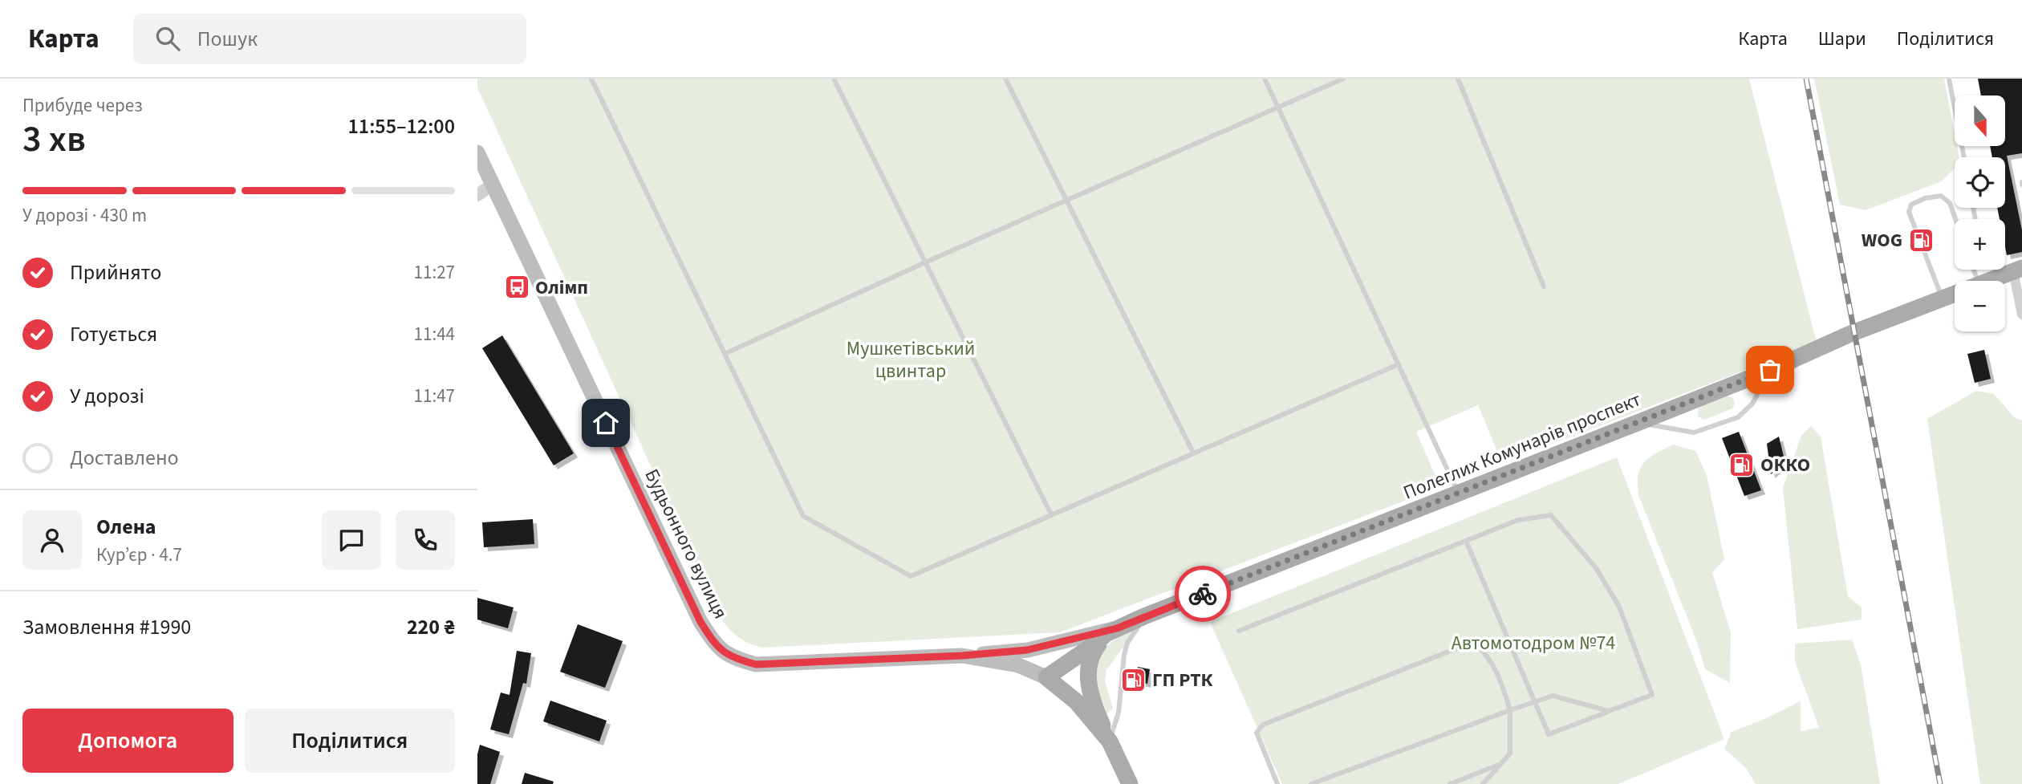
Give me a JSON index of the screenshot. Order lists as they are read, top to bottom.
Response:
{
  "streets": {
    "main road": ["Полеглих Комунарів проспект", "Будьонного вулиця"]
  },
  "crossings": [
    ["Полеглих Комунарів проспект", "Будьонного вулиця"]
  ],
  "parks": ["Мушкетівський цвинтар", "Автомотодром №74"],
  "places": {
    "fuel station": ["WOG", "ОККО", "ГП РТК"],
    "bus stop": ["Олімп"]
  },
  "north": "bottom",
  "page": {
    "header": "Карта",
    "search": "Пошук",
    "nav": ["Карта", "Шари", "Поділитися"],
    "heading": ["3 хв", "Прибуде через", "11:55–12:00"],
    "panel": [
      "Олена",
      "Кур’єр · 4.7",
      "Замовлення #1990",
      "220 ₴"
    ],
    "map_buttons": ["+", "−"],
    "bar": "У дорозі · 430 m",
    "list": [
      ["Прийнято", "11:27"],
      ["Готується", "11:44"],
      ["У дорозі", "11:47"],
      "Доставлено"
    ],
    "buttons": ["Допомога", "Поділитися"]
  }
}
